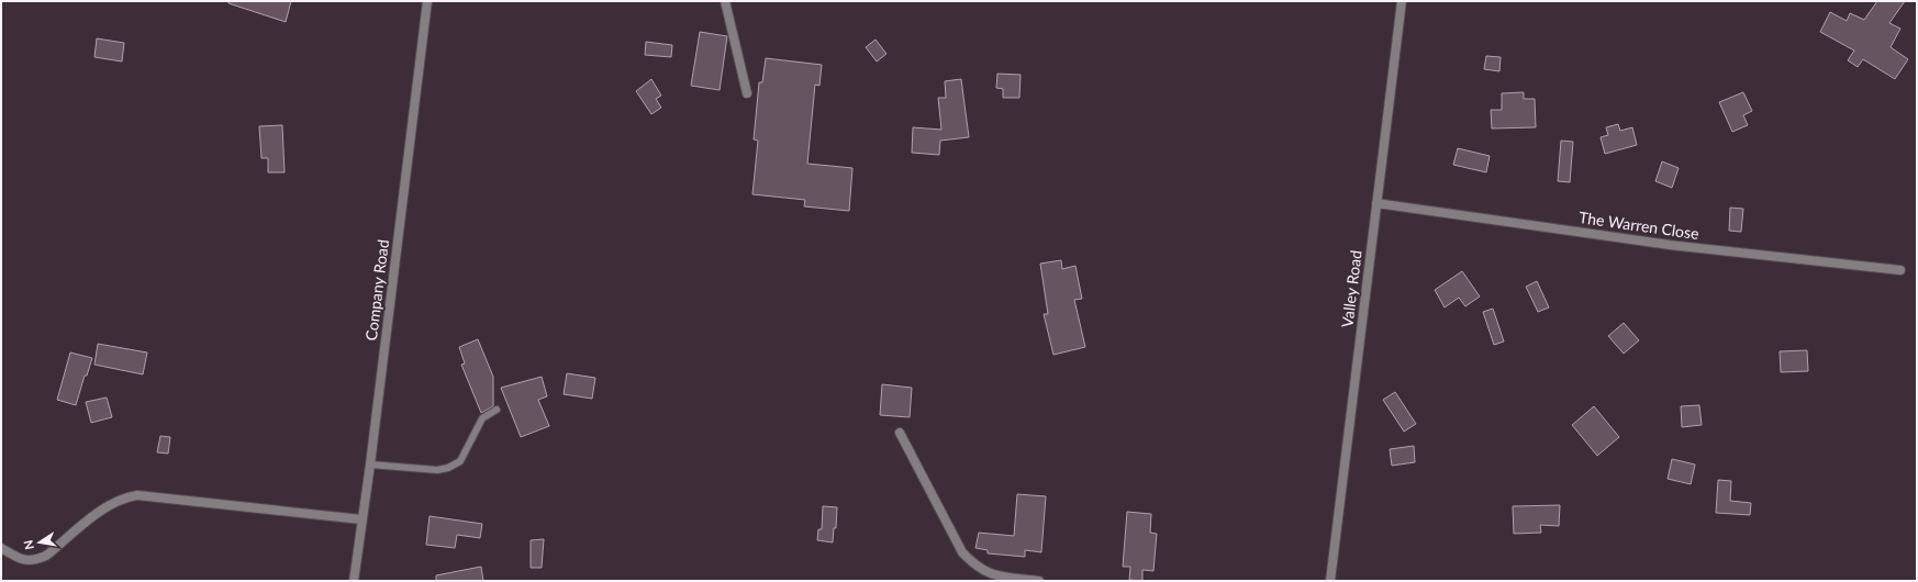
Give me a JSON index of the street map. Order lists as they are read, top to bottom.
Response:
{
  "streets": {
    "street": ["The Warren Close", "Valley Road", "Company Road"]
  },
  "crossings": [
    ["The Warren Close", "Valley Road"]
  ],
  "north": "left"
}
